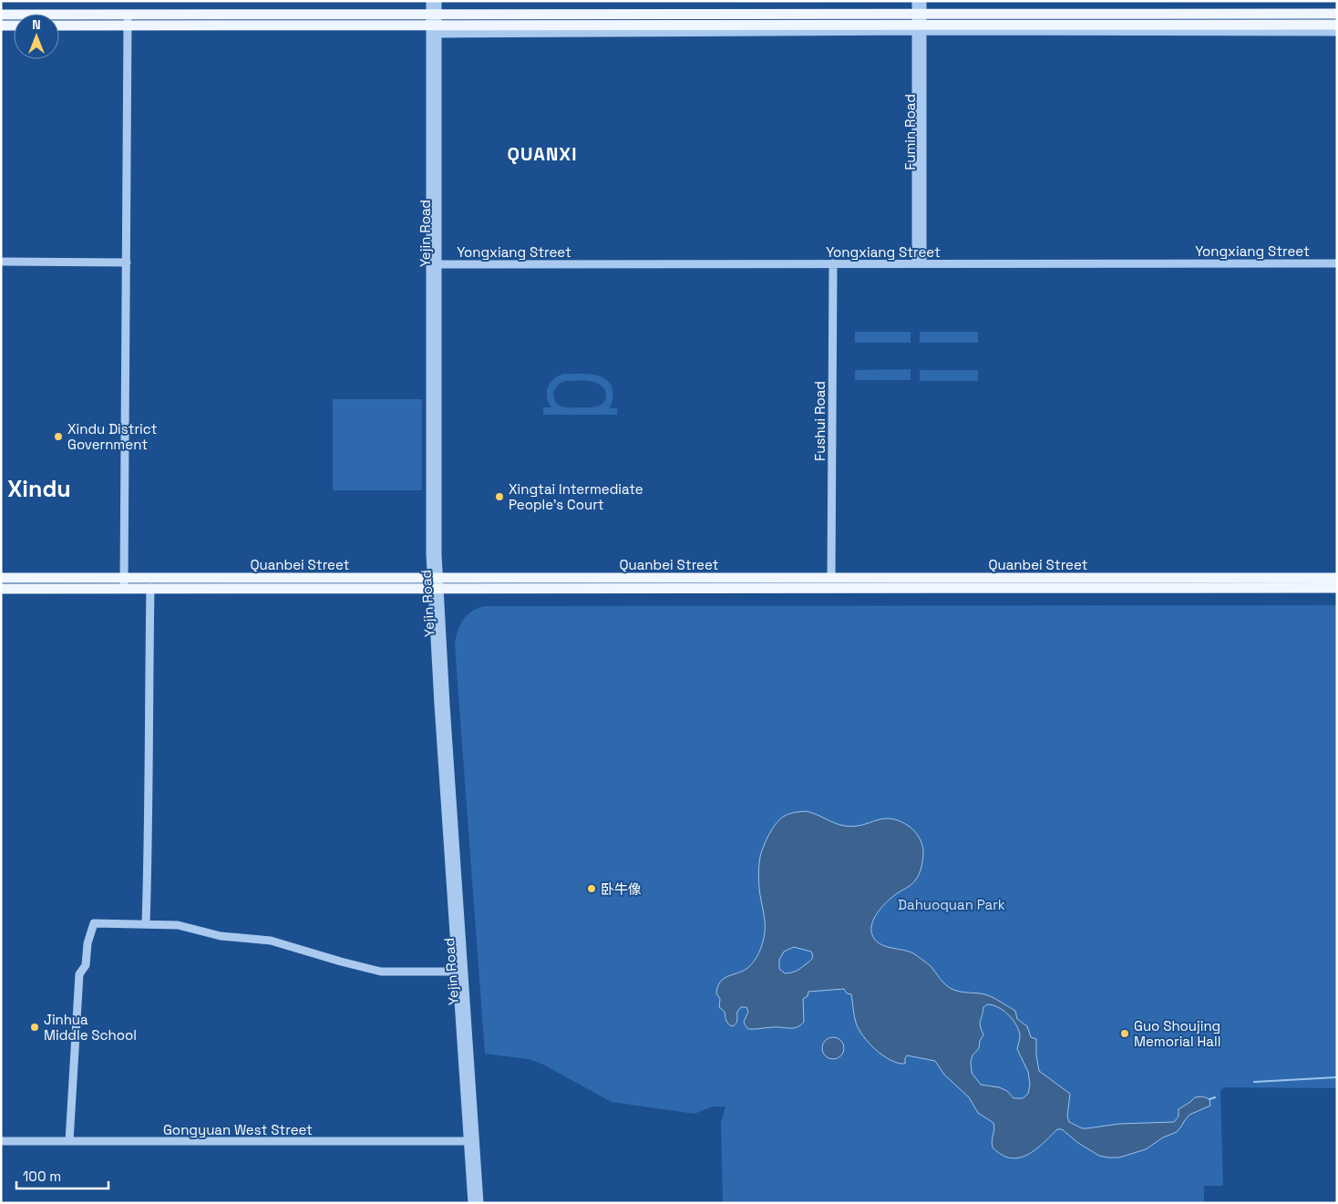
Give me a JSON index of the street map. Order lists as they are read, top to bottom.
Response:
{
  "streets": {
    "main road": ["Quanbei Street"],
    "street": [
      "Fumin Road",
      "Yejin Road",
      "Yongxiang Street",
      "Fushui Road",
      "Gongyuan West Street"
    ]
  },
  "crossings": [
    ["Fumin Road", "Yongxiang Street"],
    ["Yejin Road", "Yongxiang Street"],
    ["Yejin Road", "Quanbei Street"],
    ["Yejin Road", "Gongyuan West Street"],
    ["Yongxiang Street", "Fushui Road"],
    ["Fushui Road", "Quanbei Street"]
  ],
  "districts": ["QUANXI", "Xindu"],
  "parks": ["Dahuoquan Park"],
  "places": [
    "Xindu District Government",
    "Xingtai Intermediate People's Court",
    "卧牛像",
    "Jinhua Middle School",
    "Guo Shoujing Memorial Hall"
  ],
  "scale_bar": "100 m",
  "north": "top"
}
